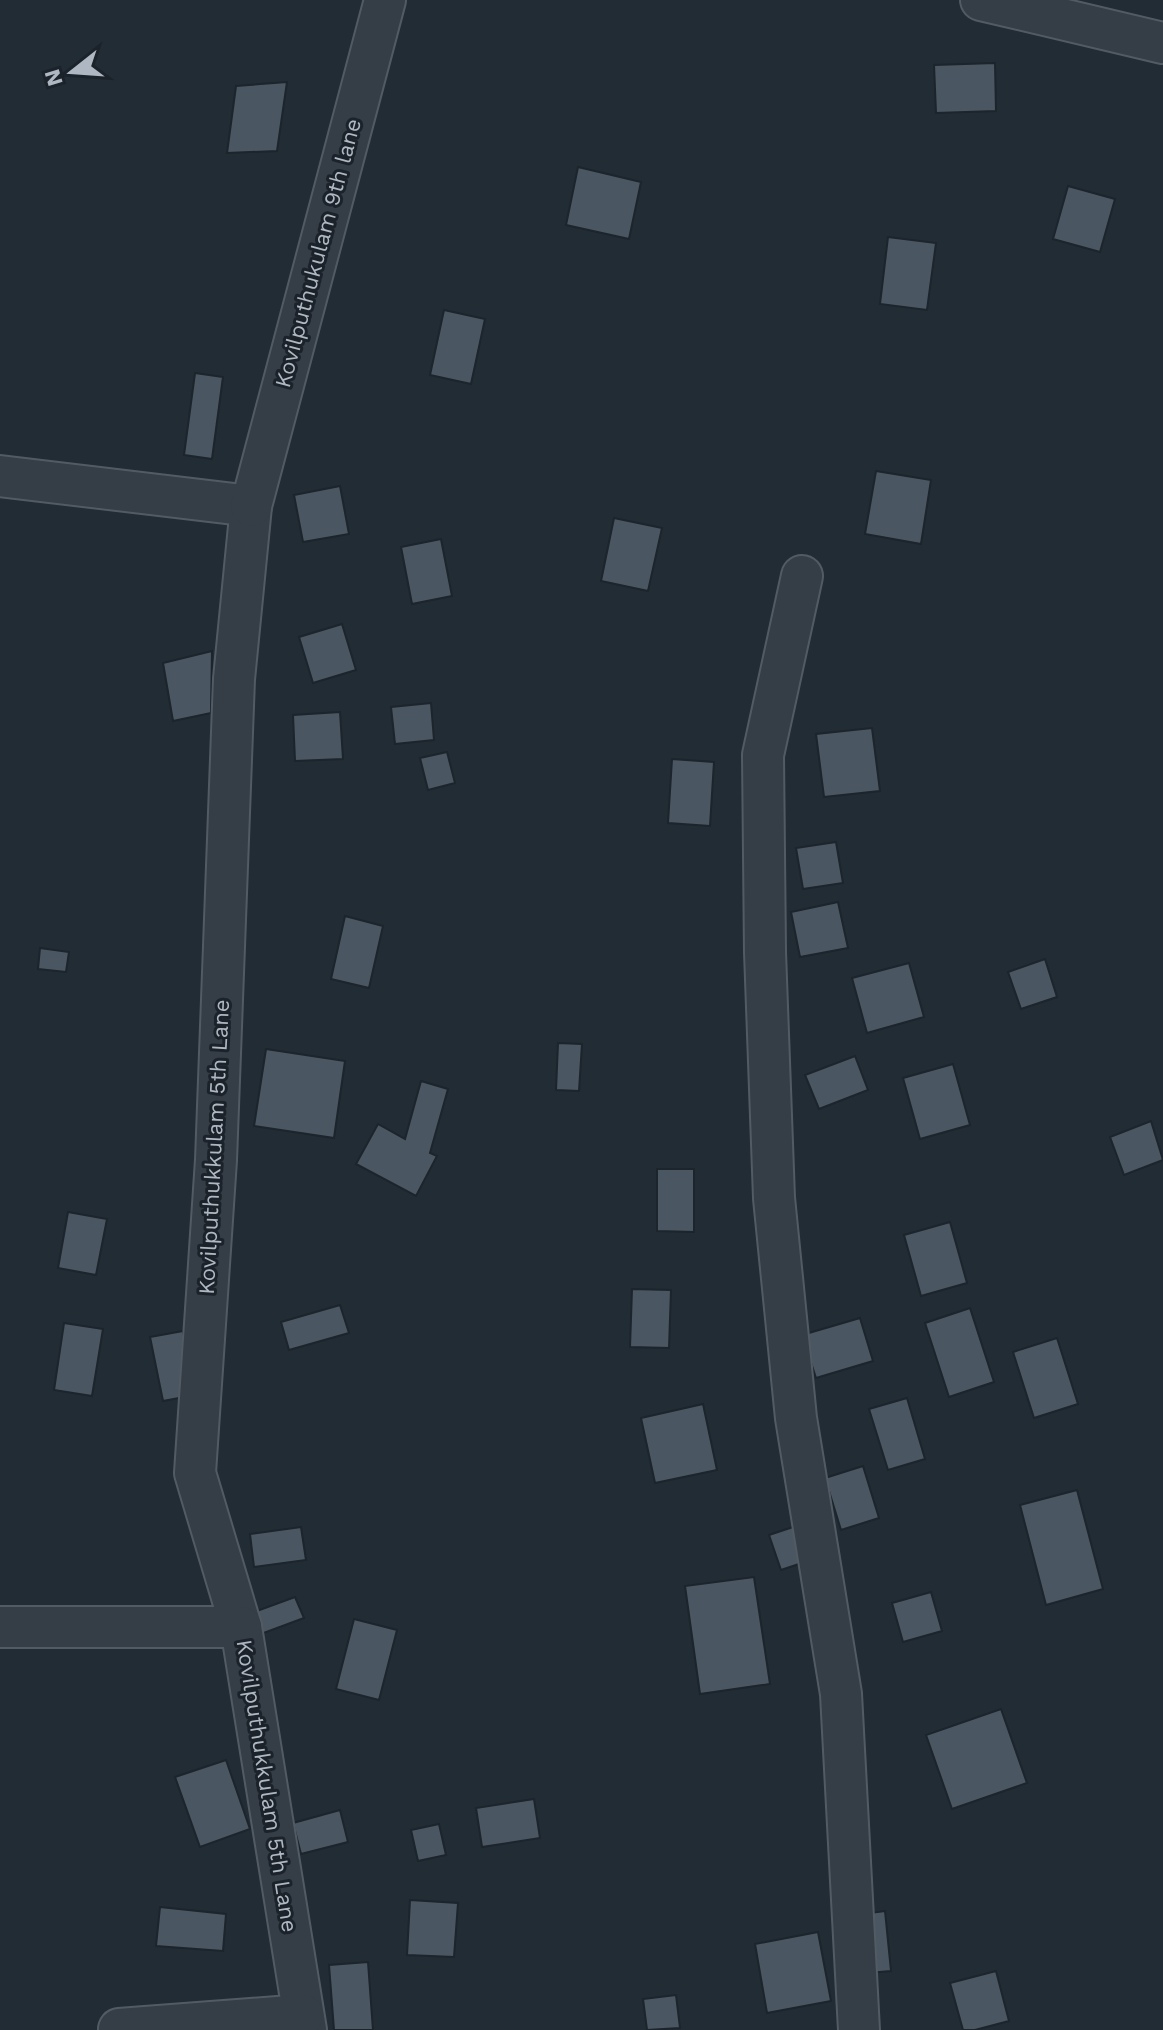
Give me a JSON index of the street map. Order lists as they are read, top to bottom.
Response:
{
  "streets": {
    "street": ["Kovilputhukulam 9th lane", "Kovilputhukkulam 5th Lane"]
  },
  "crossings": [
    ["Kovilputhukulam 9th lane", "Kovilputhukkulam 5th Lane"]
  ],
  "north": "left"
}
